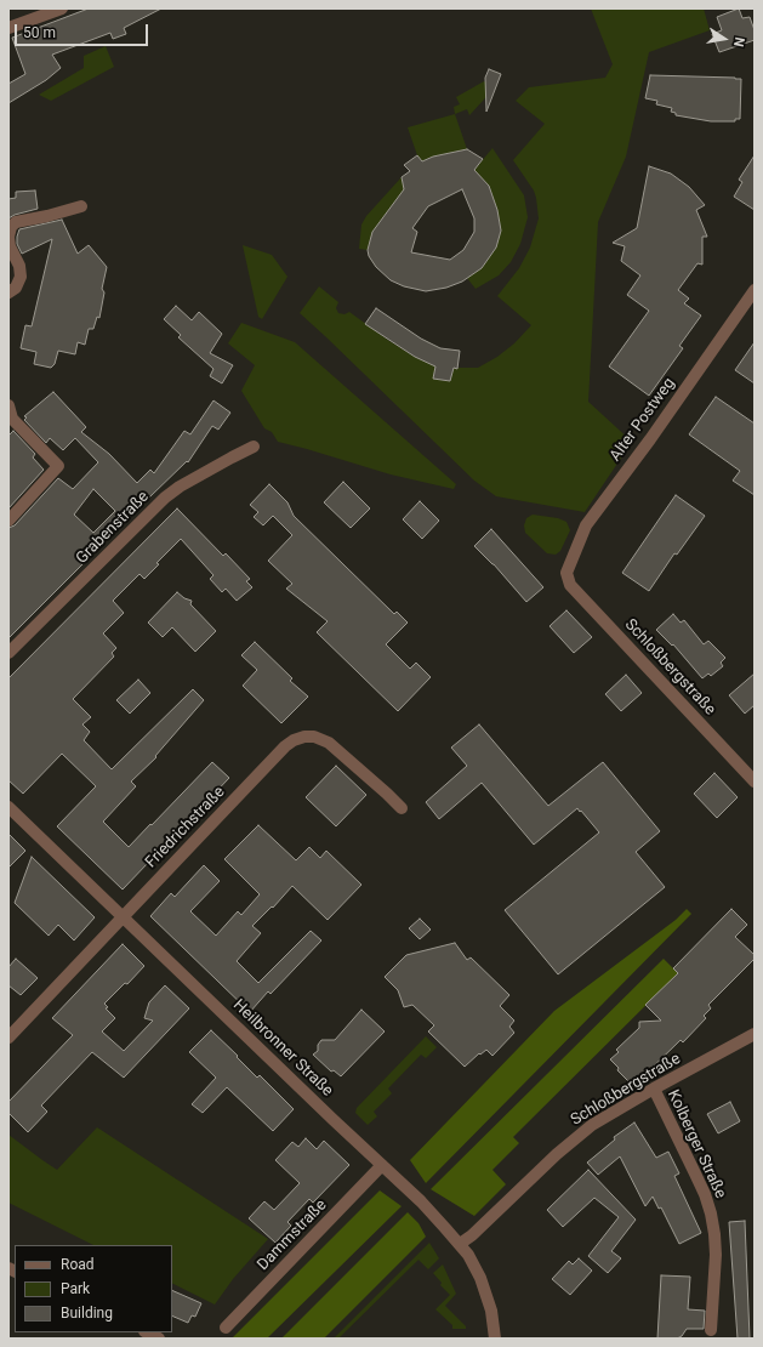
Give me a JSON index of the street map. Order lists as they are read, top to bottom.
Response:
{
  "streets": {
    "street": [
      "Alter Postweg",
      "Grabenstraße",
      "Schloßbergstraße",
      "Friedrichstraße",
      "Heilbronner Straße",
      "Kolberger Straße",
      "Dammstraße"
    ]
  },
  "crossings": [
    ["Alter Postweg", "Schloßbergstraße"],
    ["Schloßbergstraße", "Heilbronner Straße"],
    ["Schloßbergstraße", "Kolberger Straße"],
    ["Friedrichstraße", "Heilbronner Straße"],
    ["Heilbronner Straße", "Dammstraße"]
  ],
  "legend": ["Road", "Park", "Building"],
  "scale_bar": "50 m",
  "north": "right"
}
